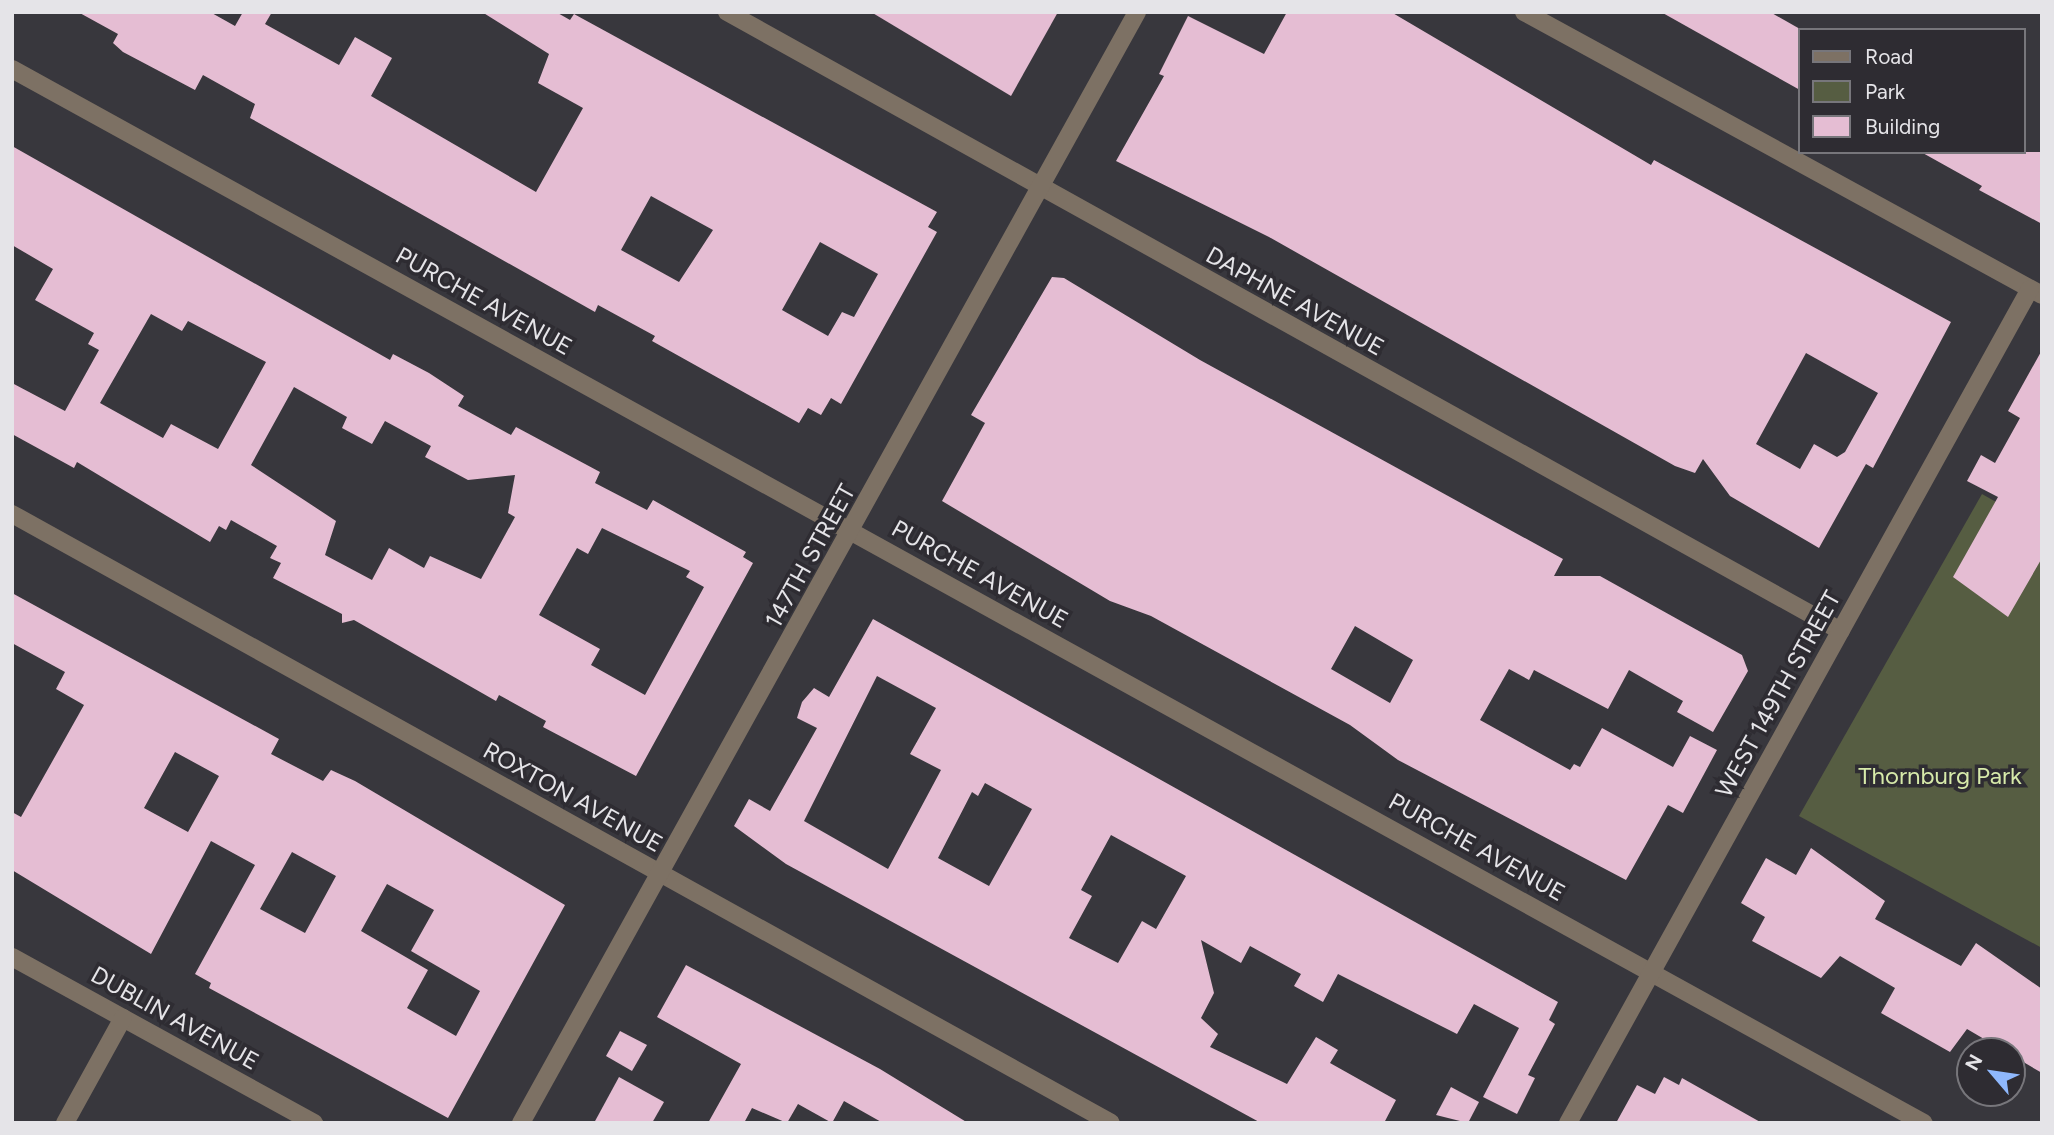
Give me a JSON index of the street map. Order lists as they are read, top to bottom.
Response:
{
  "streets": {
    "street": [
      "PURCHE AVENUE",
      "DAPHNE AVENUE",
      "147TH STREET",
      "WEST 149TH STREET",
      "ROXTON AVENUE",
      "DUBLIN AVENUE"
    ]
  },
  "crossings": [
    ["PURCHE AVENUE", "147TH STREET"],
    ["PURCHE AVENUE", "WEST 149TH STREET"],
    ["DAPHNE AVENUE", "147TH STREET"],
    ["DAPHNE AVENUE", "WEST 149TH STREET"],
    ["147TH STREET", "ROXTON AVENUE"]
  ],
  "parks": ["Thornburg Park"],
  "legend": ["Road", "Park", "Building"],
  "north": "top left"
}
